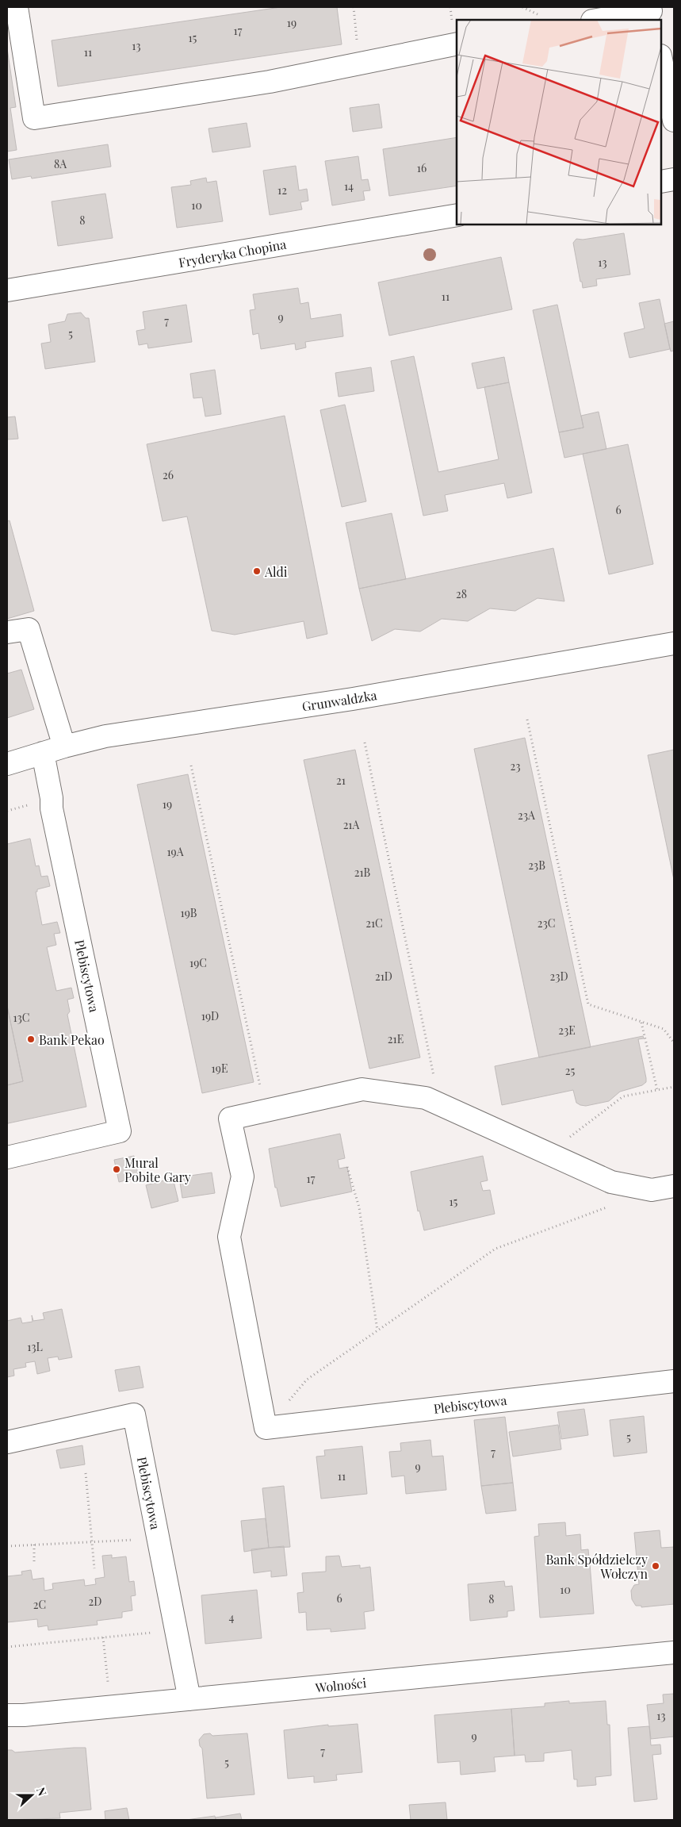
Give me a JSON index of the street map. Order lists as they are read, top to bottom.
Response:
{
  "streets": {
    "street": [
      "Fryderyka Chopina",
      "Grunwaldzka",
      "Plebiscytowa",
      "Wolności"
    ]
  },
  "crossings": [
    ["Grunwaldzka", "Plebiscytowa"],
    ["Plebiscytowa", "Wolności"]
  ],
  "places": [
    "Aldi",
    "Bank Pekao",
    "Mural Pobite Gary",
    "Bank Spółdzielczy Wołczyn"
  ],
  "house_numbers": [
    "19",
    "17",
    "15",
    "13",
    "11",
    "8A",
    "16",
    "14",
    "12",
    "10",
    "8",
    "13",
    "11",
    "9",
    "7",
    "5",
    "26",
    "6",
    "28",
    "23",
    "21",
    "19",
    "23A",
    "21A",
    "19A",
    "23B",
    "21B",
    "19B",
    "21C",
    "23C",
    "19C",
    "21D",
    "23D",
    "19D",
    "13C",
    "23E",
    "21E",
    "19E",
    "25",
    "17",
    "15",
    "13L",
    "5",
    "7",
    "9",
    "11",
    "10",
    "6",
    "8",
    "2D",
    "2C",
    "4",
    "13",
    "9",
    "7",
    "5"
  ],
  "north": "right"
}
